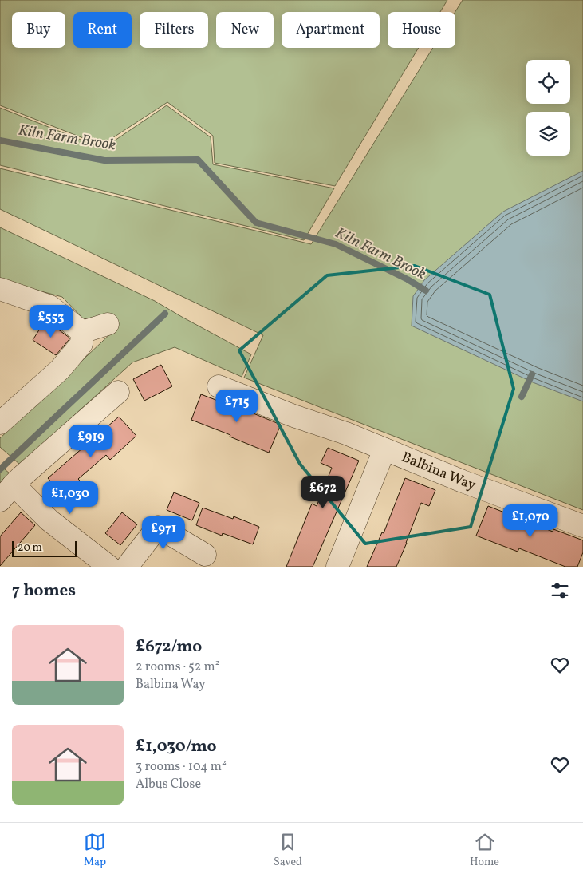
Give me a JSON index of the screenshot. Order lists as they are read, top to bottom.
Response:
{
  "streets": {
    "street": ["Balbina Way"]
  },
  "water": ["Kiln Farm Brook"],
  "scale_bar": "20 m",
  "page": {
    "chip": [
      "Buy",
      "Rent",
      "Filters",
      "New",
      "Apartment",
      "House"
    ],
    "price": [
      "£553",
      "£715",
      "£919",
      "£672",
      "£1,030",
      "£1,070",
      "£971"
    ],
    "scale": "20 m",
    "heading": "7 homes",
    "list": [
      {
        "name": "£672/mo",
        "note": "2 rooms · 52 m² · Balbina Way"
      },
      {
        "name": "£1,030/mo",
        "note": "3 rooms · 104 m² · Albus Close"
      }
    ],
    "tabs": ["Map", "Saved", "Home"]
  }
}
